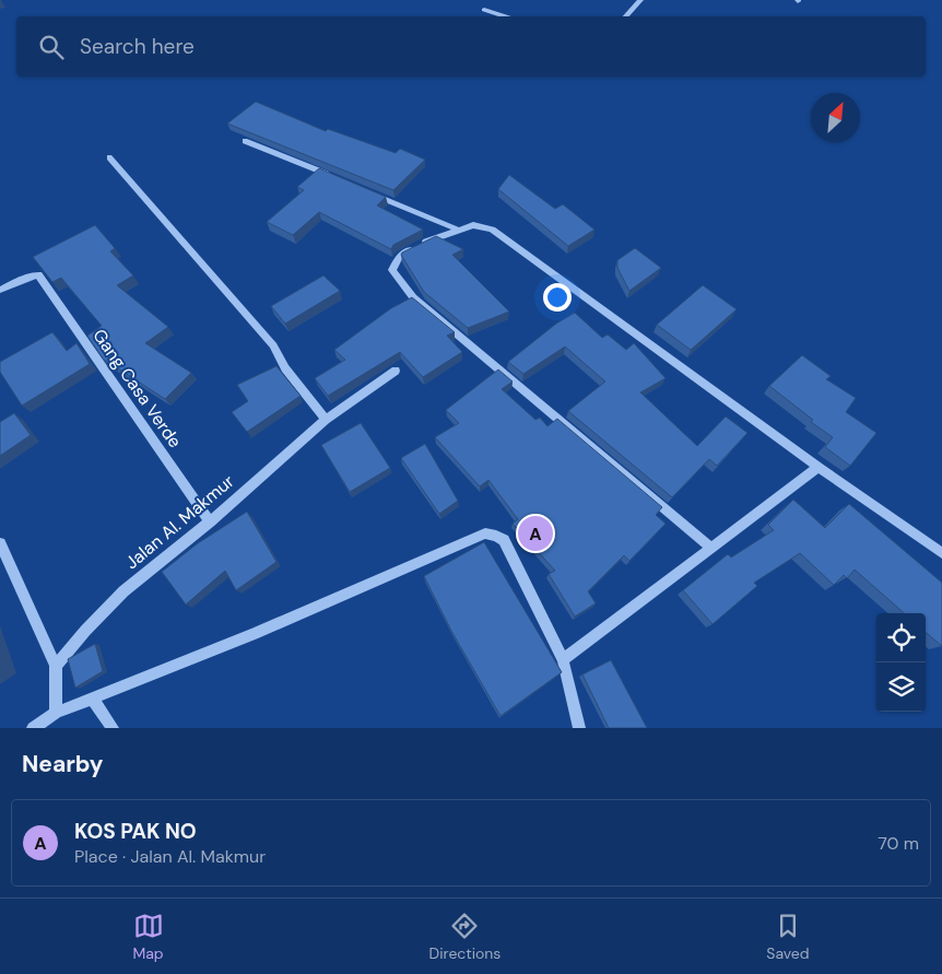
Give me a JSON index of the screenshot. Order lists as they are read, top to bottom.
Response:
{
  "streets": {
    "street": ["Gang Casa Verde", "Jalan Al. Makmur"]
  },
  "crossings": [
    ["Gang Casa Verde", "Jalan Al. Makmur"]
  ],
  "north": "top right",
  "page": {
    "search": "Search here",
    "pins": "A",
    "heading": "Nearby",
    "list": [
      {
        "mark": "A",
        "name": "KOS PAK NO",
        "note": "Place · Jalan Al. Makmur",
        "value": "70 m"
      }
    ],
    "nav": ["Map", "Directions", "Saved"]
  }
}
